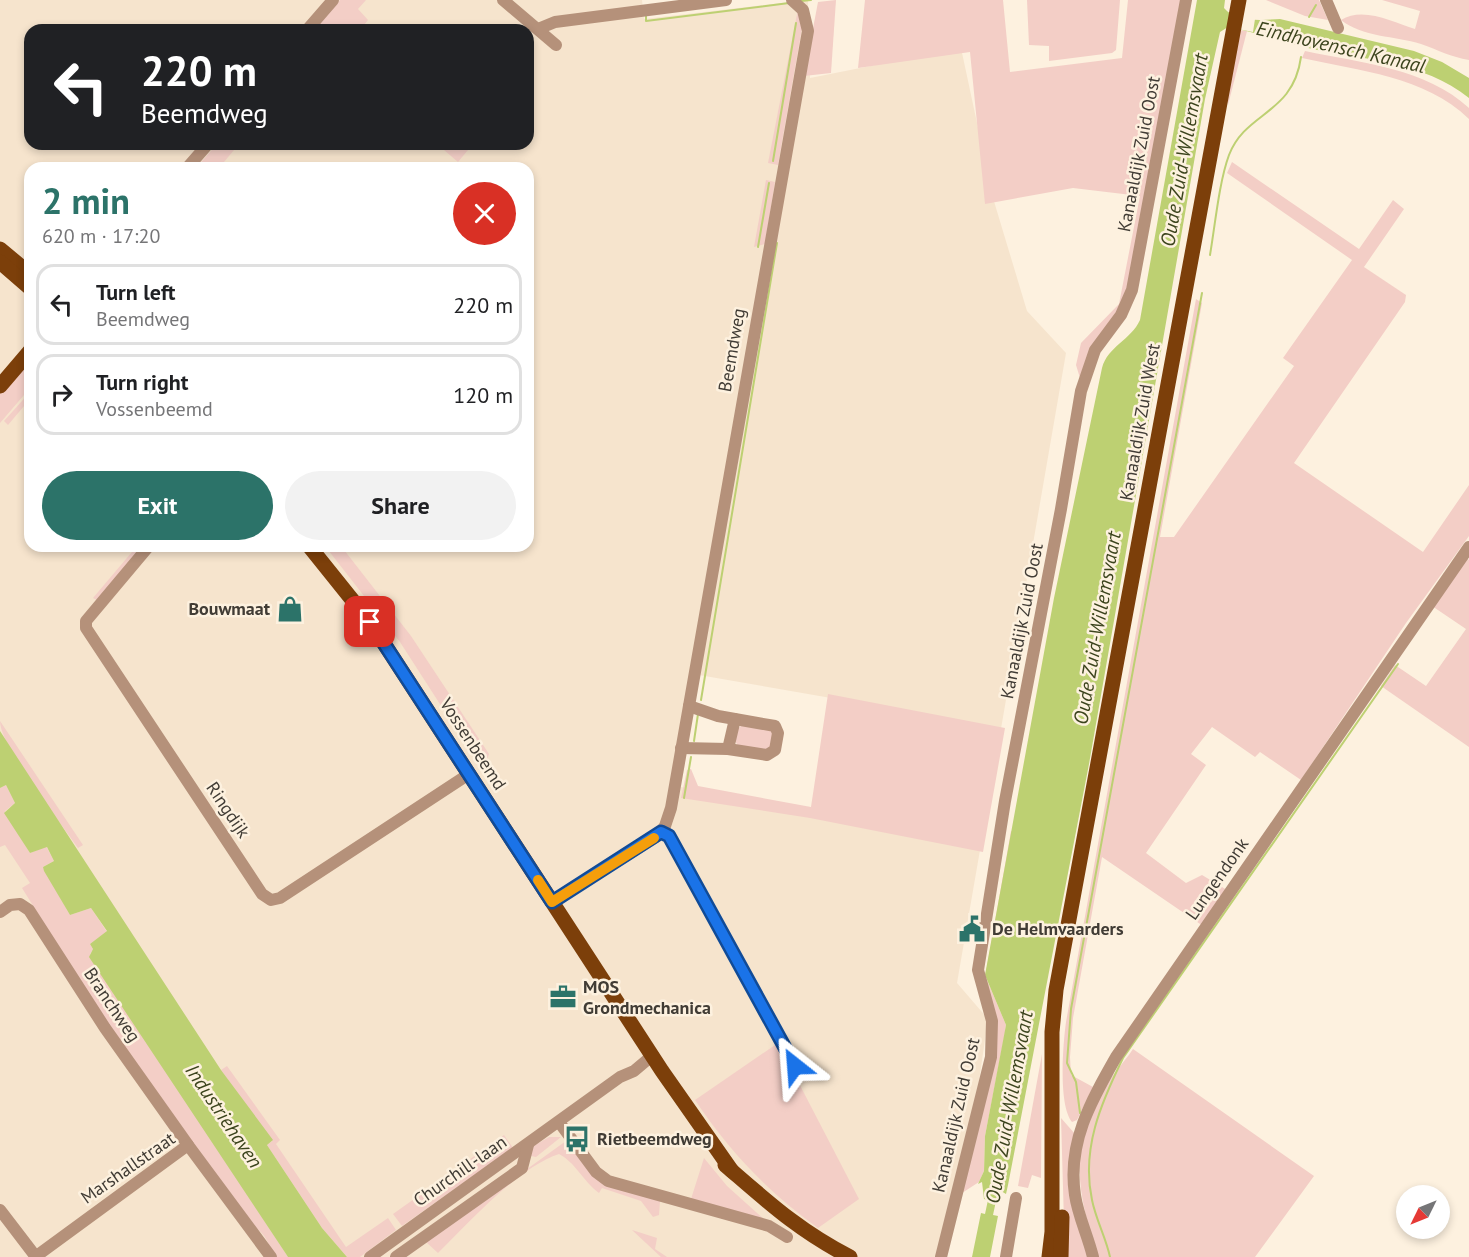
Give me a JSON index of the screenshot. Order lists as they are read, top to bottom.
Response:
{
  "streets": {
    "main road": ["Kanaaldijk Zuid West", "Vossenbeemd"],
    "street": [
      "Kanaaldijk Zuid Oost",
      "Beemdweg",
      "Ringdijk",
      "Lungendonk",
      "Branchweg",
      "Marshallstraat",
      "Churchill-laan"
    ]
  },
  "crossings": [
    ["Vossenbeemd", "Ringdijk"],
    ["Vossenbeemd", "Churchill-laan"],
    ["Branchweg", "Marshallstraat"]
  ],
  "water": ["Eindhovensch Kanaal", "Oude Zuid-Willemsvaart", "Industriehaven"],
  "places": {
    "shop": ["Bouwmaat"],
    "public building": ["De Helmvaarders"],
    "office": ["MOS Grondmechanica"],
    "bus stop": ["Rietbeemdweg"]
  },
  "north": "bottom left",
  "page": {
    "turn": ["220 m", "Beemdweg"],
    "heading": ["2 min", "620 m · 17:20"],
    "list": [
      {
        "name": "Turn left",
        "note": "Beemdweg",
        "value": "220 m"
      },
      {
        "name": "Turn right",
        "note": "Vossenbeemd",
        "value": "120 m"
      }
    ],
    "buttons": ["Exit", "Share"]
  }
}
